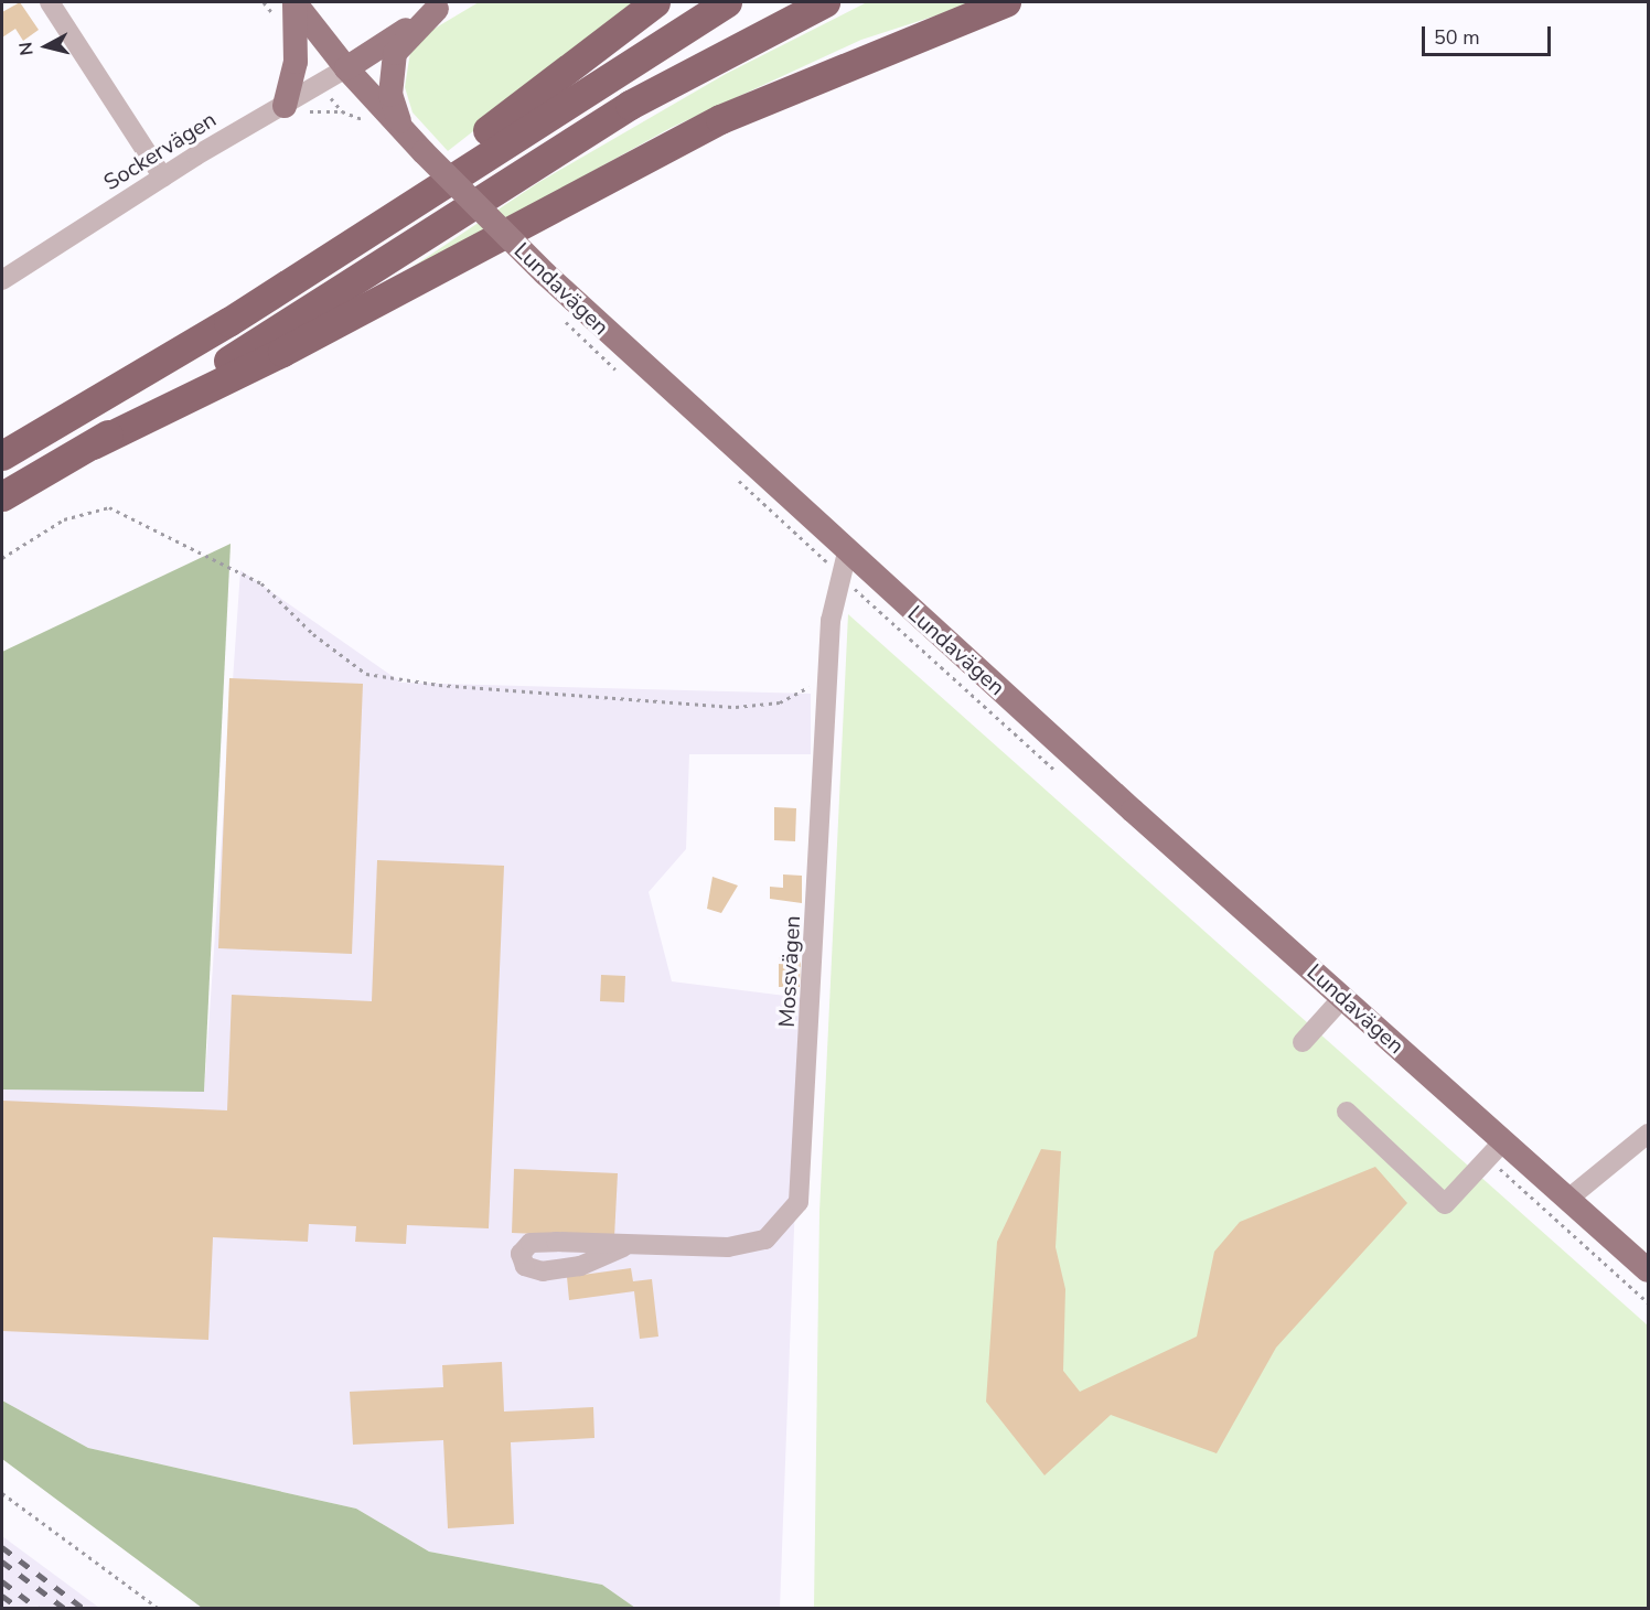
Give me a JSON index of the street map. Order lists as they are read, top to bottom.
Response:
{
  "streets": {
    "main road": ["Lundavägen"],
    "street": ["Sockervägen", "Mossvägen"]
  },
  "crossings": [
    ["Sockervägen", "Lundavägen"],
    ["Lundavägen", "Mossvägen"]
  ],
  "scale_bar": "50 m",
  "north": "left"
}
